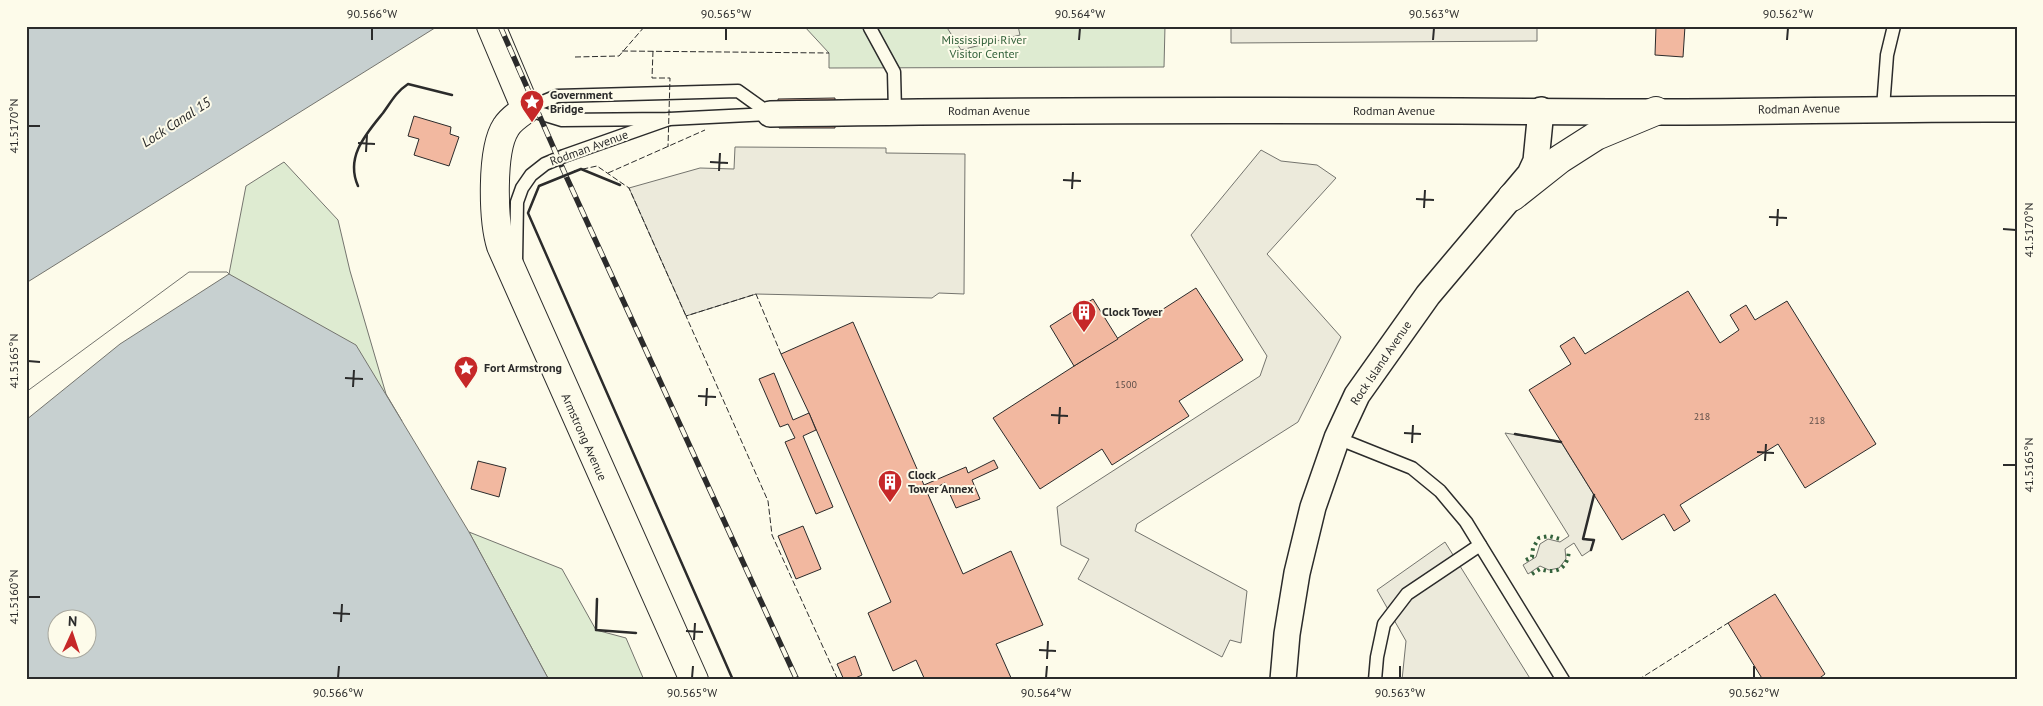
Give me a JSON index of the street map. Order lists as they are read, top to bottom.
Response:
{
  "streets": {
    "street": ["Rodman Avenue", "Rock Island Avenue", "Armstrong Avenue"]
  },
  "crossings": [
    ["Rodman Avenue", "Rock Island Avenue"],
    ["Rodman Avenue", "Armstrong Avenue"]
  ],
  "water": ["Lock Canal 15"],
  "parks": ["Mississippi River Visitor Center"],
  "places": {
    "place": ["Government Bridge", "Fort Armstrong"],
    "building": ["Clock Tower", "Clock Tower Annex"]
  },
  "house_numbers": ["1500", "218", "218"],
  "north": "top",
  "coordinates": [
    "90.566°W",
    "90.565°W",
    "90.564°W",
    "90.563°W",
    "90.562°W",
    "41.5170°N",
    "41.5165°N",
    "41.5160°N"
  ]
}
